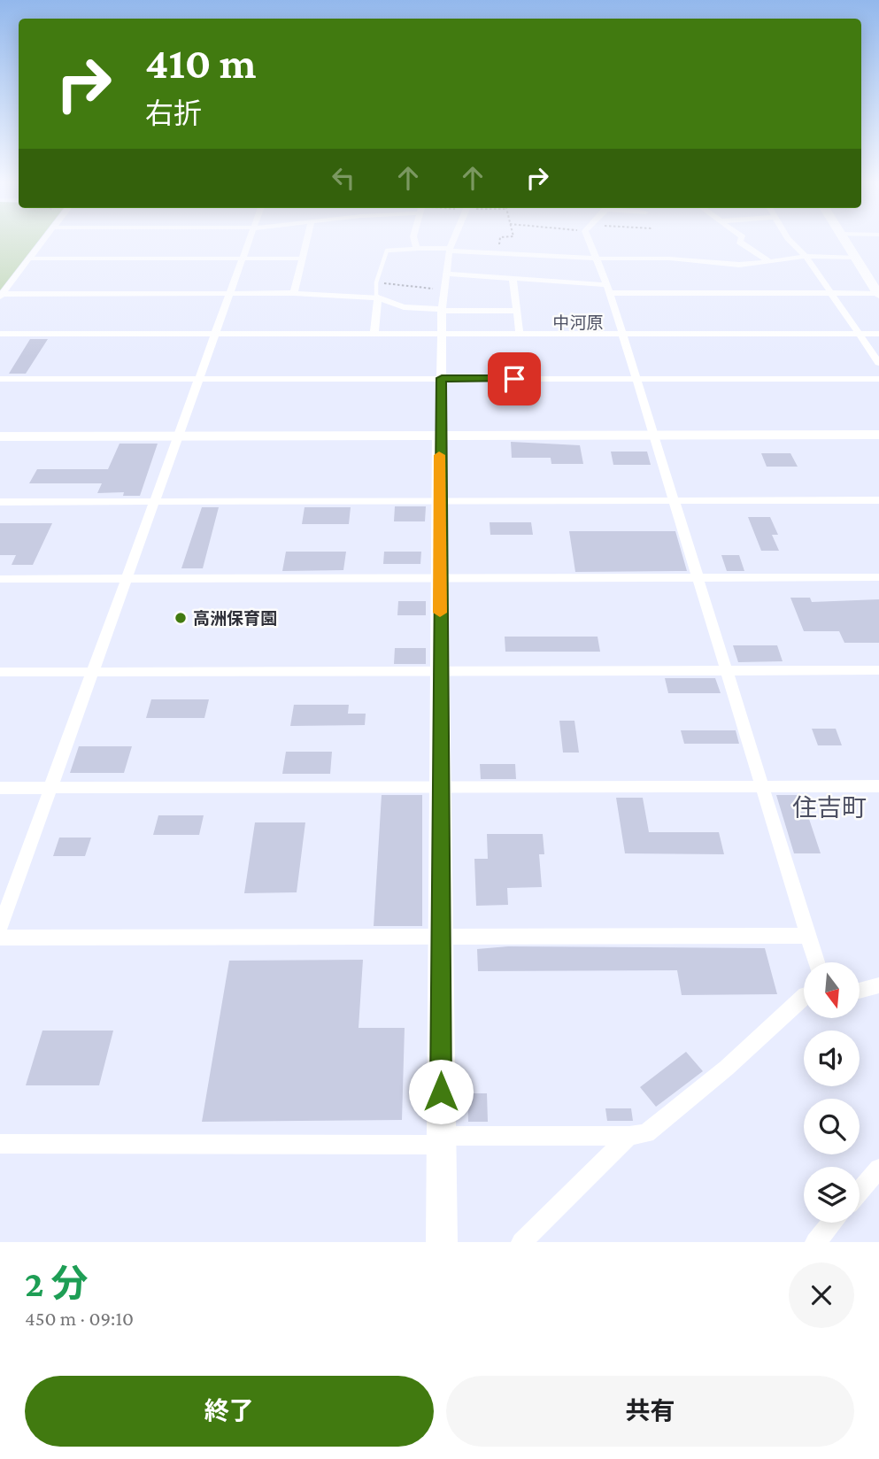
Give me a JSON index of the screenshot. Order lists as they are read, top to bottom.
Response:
{
  "districts": ["中河原", "住吉町"],
  "places": ["高洲保育園"],
  "north": "bottom",
  "page": {
    "turn": ["410 m", "右折"],
    "heading": ["2 分", "450 m · 09:10"],
    "buttons": ["終了", "共有"]
  }
}
